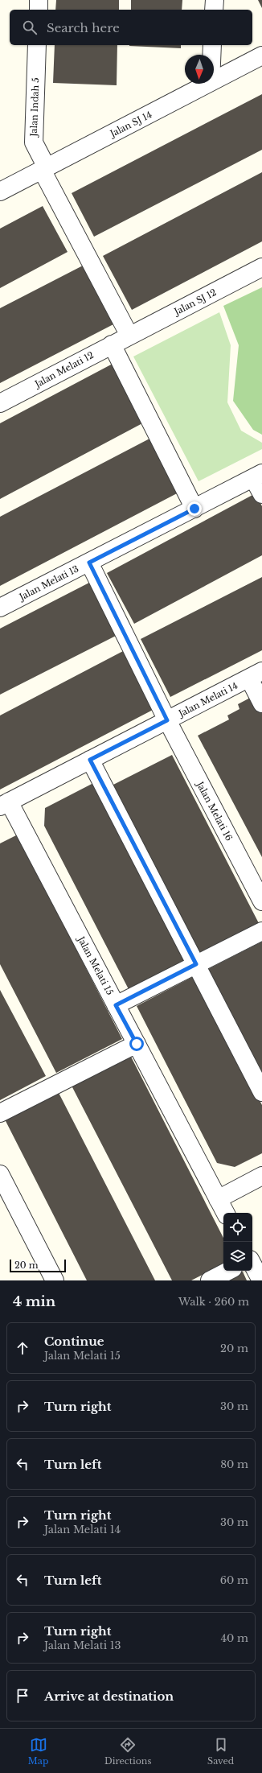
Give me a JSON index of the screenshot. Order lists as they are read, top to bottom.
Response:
{
  "streets": {
    "street": [
      "Jalan Indah 5",
      "Jalan SJ 14",
      "Jalan SJ 12",
      "Jalan Melati 12",
      "Jalan Melati 13",
      "Jalan Melati 14",
      "Jalan Melati 16",
      "Jalan Melati 15"
    ]
  },
  "crossings": [
    ["Jalan Indah 5", "Jalan SJ 14"],
    ["Jalan Indah 5", "Jalan SJ 12"],
    ["Jalan Indah 5", "Jalan Melati 12"],
    ["Jalan SJ 12", "Jalan Melati 12"],
    ["Jalan Melati 13", "Jalan Melati 16"],
    ["Jalan Melati 14", "Jalan Melati 16"],
    ["Jalan Melati 14", "Jalan Melati 15"]
  ],
  "scale_bar": "20 m",
  "north": "bottom",
  "page": {
    "search": "Search here",
    "scale": "20 m",
    "heading": ["4 min", "Walk · 260 m"],
    "list": [
      ["Continue", "Jalan Melati 15", "20 m"],
      ["Turn right", "30 m"],
      ["Turn left", "80 m"],
      ["Turn right", "Jalan Melati 14", "30 m"],
      ["Turn left", "60 m"],
      ["Turn right", "Jalan Melati 13", "40 m"],
      "Arrive at destination"
    ],
    "nav": ["Map", "Directions", "Saved"]
  }
}
